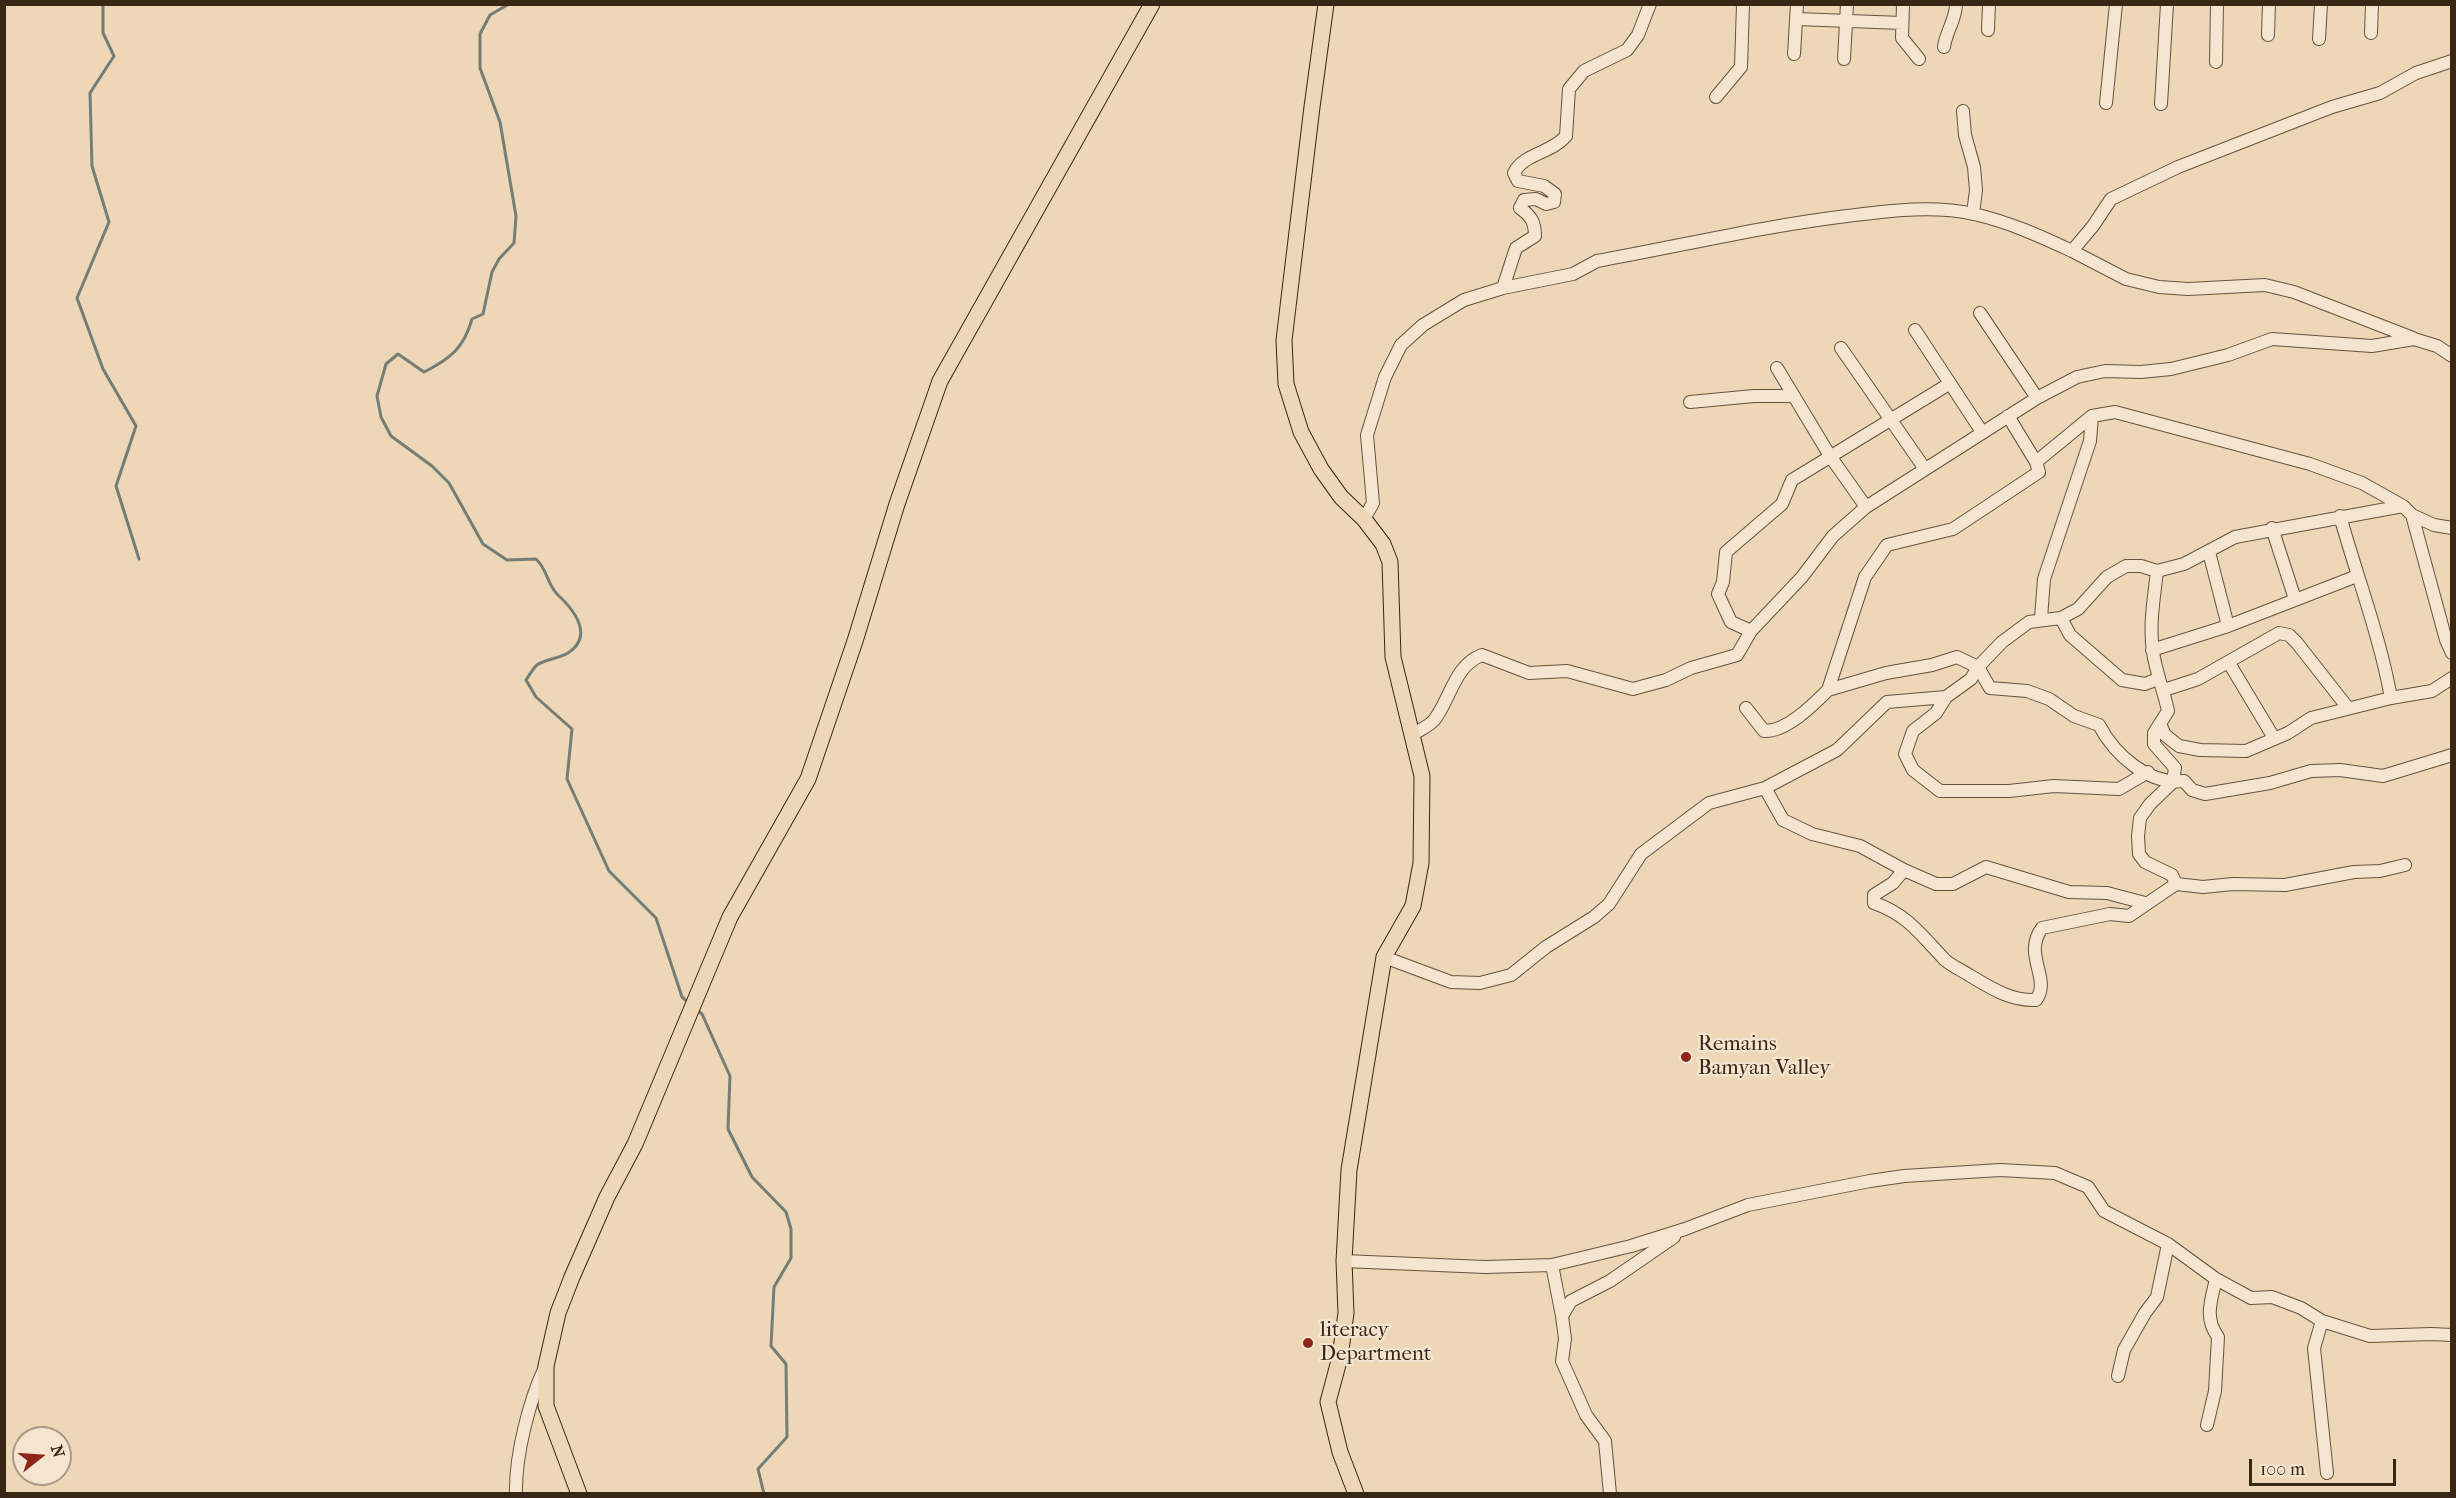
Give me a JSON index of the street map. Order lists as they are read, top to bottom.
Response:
{
  "places": ["Remains Bamyan Valley", "literacy Department"],
  "scale_bar": "100 m",
  "north": "right"
}
